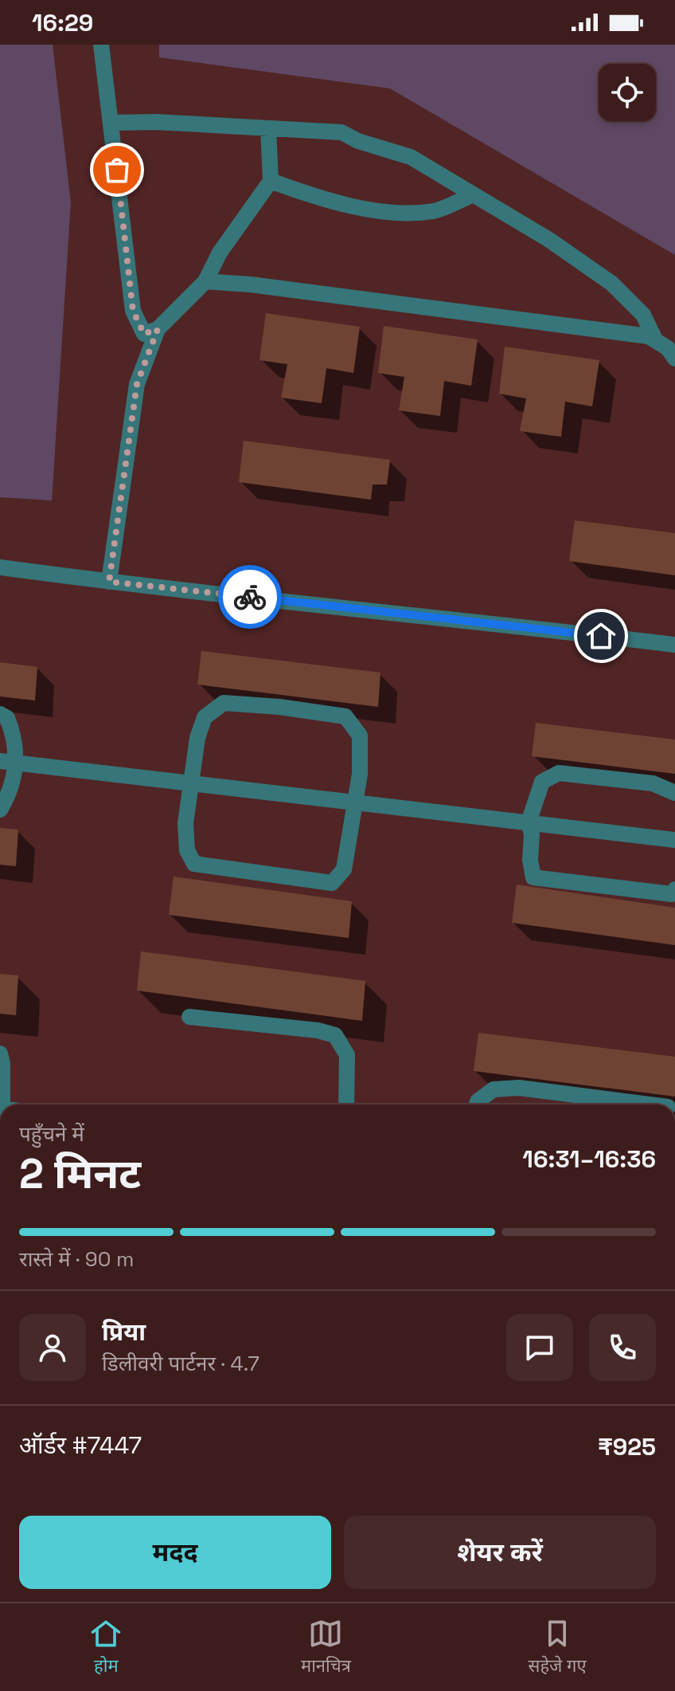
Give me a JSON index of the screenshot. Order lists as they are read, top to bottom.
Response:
{
  "page": {
    "status": "16:29",
    "heading": ["2 मिनट", "पहुँचने में", "16:31–16:36"],
    "panel": [
      "प्रिया",
      "डिलीवरी पार्टनर · 4.7",
      "ऑर्डर #7447",
      "₹925"
    ],
    "bar": "रास्ते में · 90 m",
    "buttons": ["मदद", "शेयर करें"],
    "tabs": ["होम", "मानचित्र", "सहेजे गए"]
  }
}
